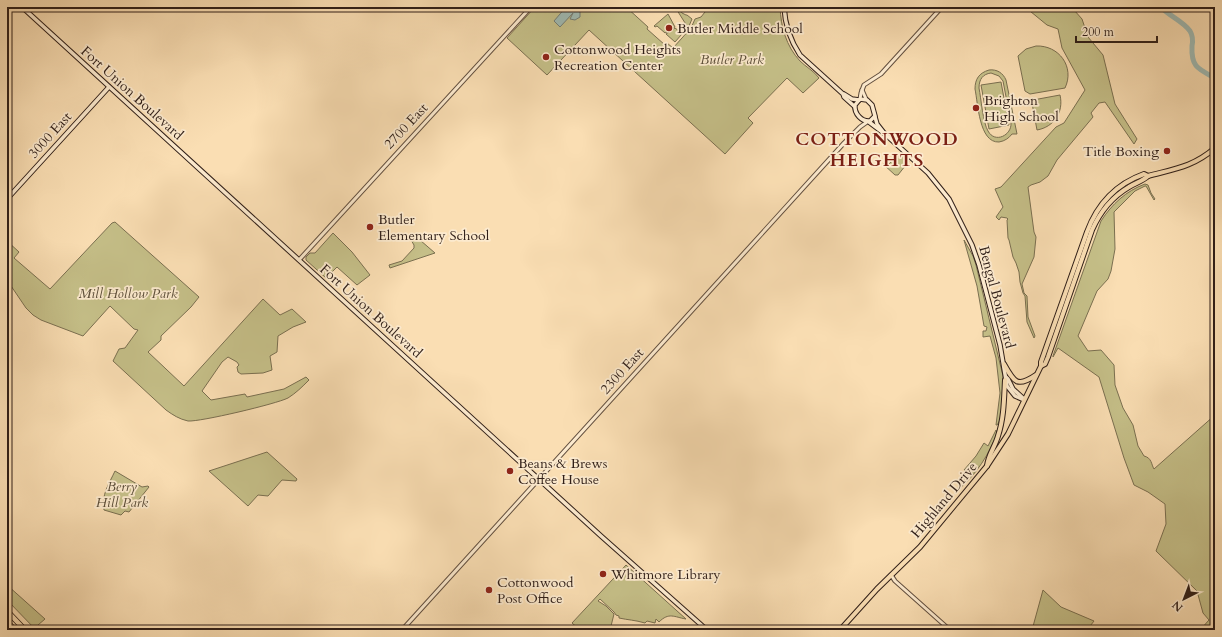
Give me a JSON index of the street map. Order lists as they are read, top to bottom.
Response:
{
  "streets": {
    "main road": [
      "Fort Union Boulevard",
      "3000 East",
      "Bengal Boulevard",
      "Highland Drive"
    ],
    "street": ["2700 East", "2300 East"]
  },
  "crossings": [
    ["Fort Union Boulevard", "2700 East"],
    ["Fort Union Boulevard", "3000 East"],
    ["Fort Union Boulevard", "2300 East"],
    ["Bengal Boulevard", "2300 East"],
    ["Bengal Boulevard", "Highland Drive"]
  ],
  "districts": ["COTTONWOOD HEIGHTS"],
  "parks": ["Butler Park", "Mill Hollow Park", "Berry Hill Park"],
  "places": [
    "Butler Middle School",
    "Cottonwood Heights Recreation Center",
    "Brighton High School",
    "Title Boxing",
    "Butler Elementary School",
    "Beans & Brews Coffee House",
    "Whitmore Library",
    "Cottonwood Post Office"
  ],
  "scale_bar": "200 m",
  "north": "bottom left"
}
